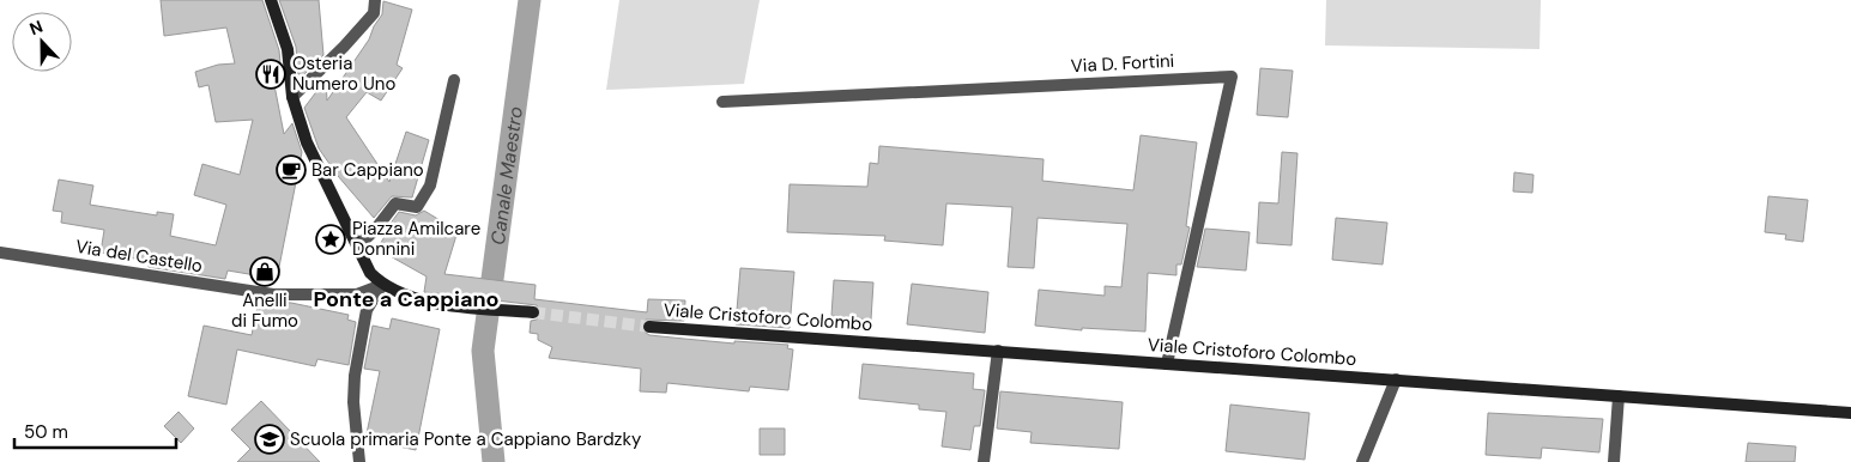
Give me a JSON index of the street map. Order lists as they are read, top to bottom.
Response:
{
  "streets": {
    "street": ["Via D. Fortini", "Via del Castello", "Viale Cristoforo Colombo"]
  },
  "crossings": [
    ["Via D. Fortini", "Viale Cristoforo Colombo"]
  ],
  "districts": ["Ponte a Cappiano"],
  "water": ["Canale Maestro"],
  "places": {
    "restaurant": ["Osteria Numero Uno"],
    "cafe": ["Bar Cappiano"],
    "place": ["Piazza Amilcare Donnini"],
    "shop": ["Anelli di Fumo"],
    "school or university": ["Scuola primaria Ponte a Cappiano Bardzky"]
  },
  "scale_bar": "50 m",
  "north": "top"
}
